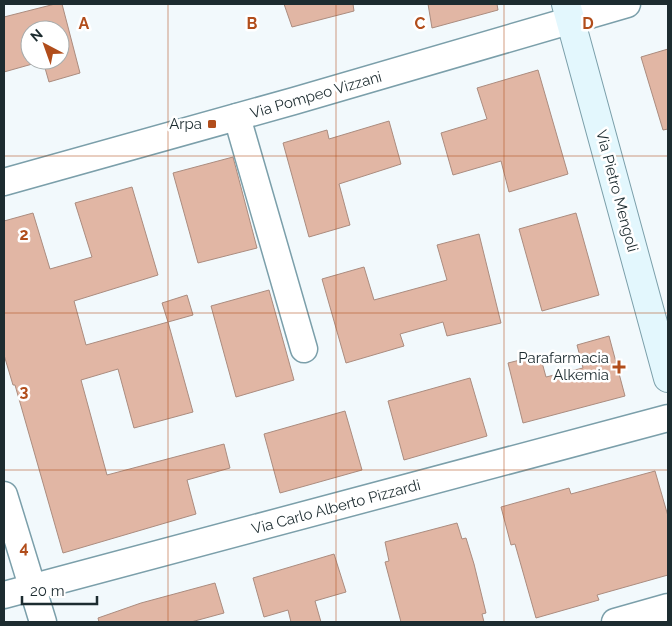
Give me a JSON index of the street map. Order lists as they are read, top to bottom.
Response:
{
  "streets": {
    "main road": ["Via Pietro Mengoli"],
    "street": ["Via Pompeo Vizzani", "Via Carlo Alberto Pizzardi"]
  },
  "crossings": [
    ["Via Pompeo Vizzani", "Via Pietro Mengoli"]
  ],
  "places": {
    "transit": ["Arpa"],
    "health": ["Parafarmacia Alkemia"]
  },
  "scale_bar": "20 m",
  "north": "top left",
  "grid": {
    "columns": [
      "A",
      "B",
      "C",
      "D"
    ],
    "rows": ["2", "3", "4"]
  }
}
